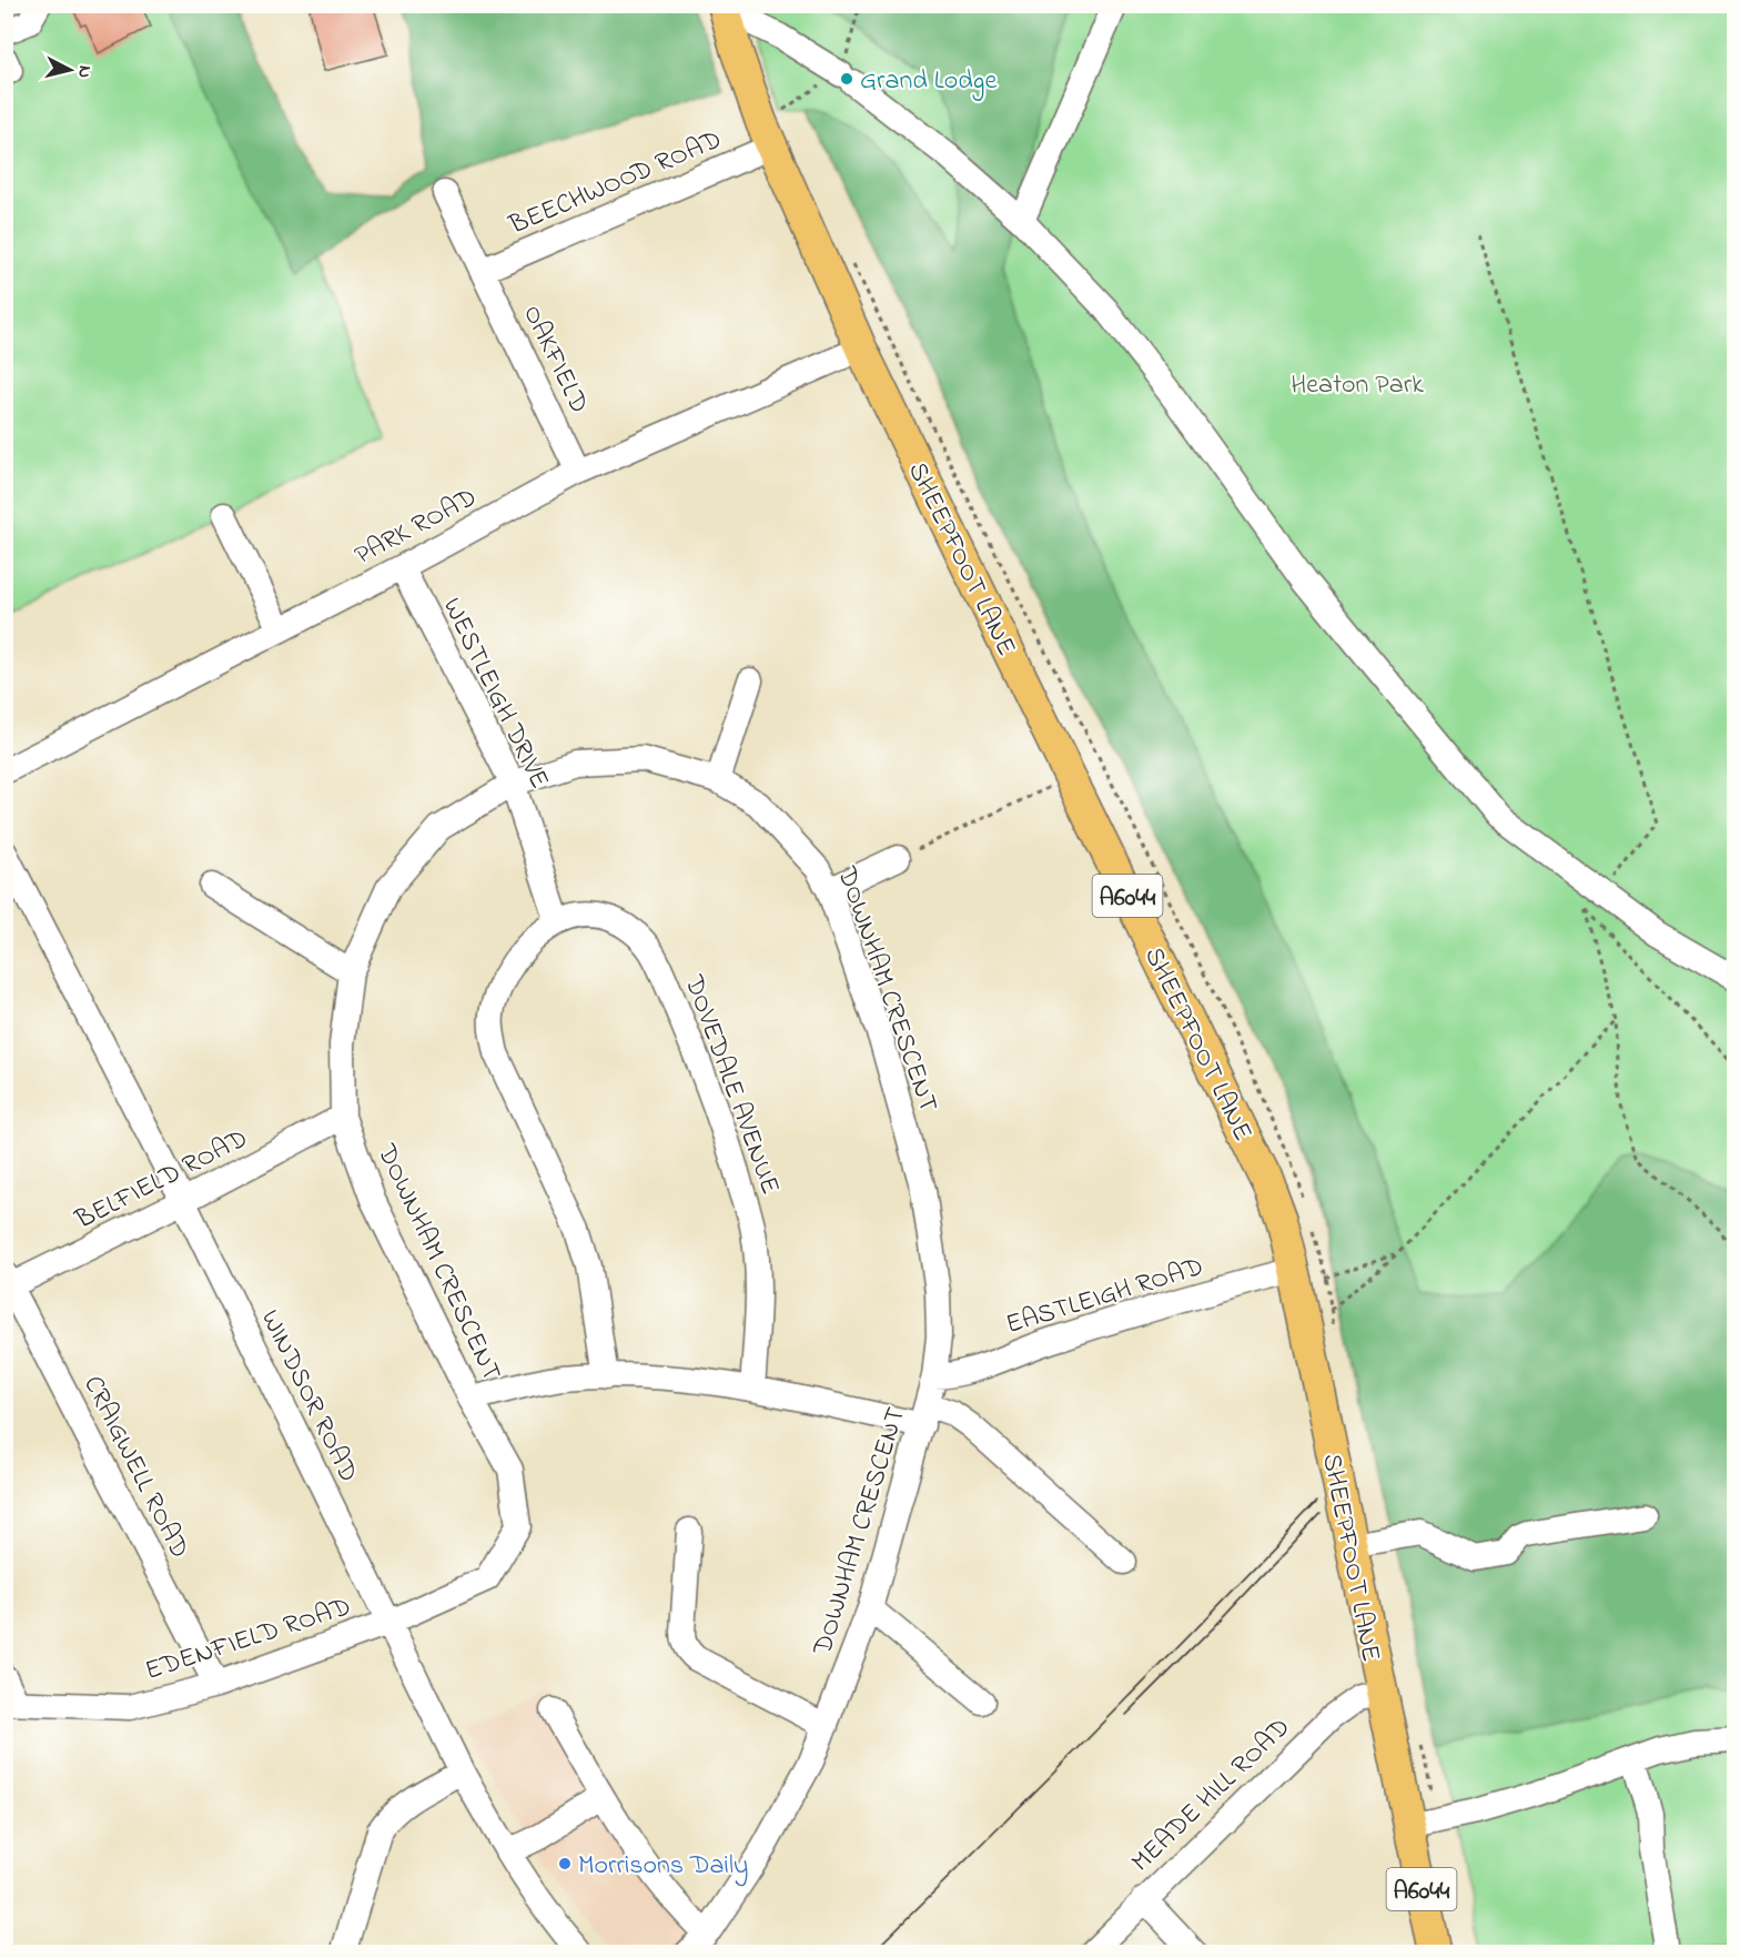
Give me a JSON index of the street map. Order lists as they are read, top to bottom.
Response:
{
  "streets": {
    "main road": ["SHEEPFOOT LANE", "A6044"],
    "street": [
      "BEECHWOOD ROAD",
      "OAKFIELD",
      "PARK ROAD",
      "WESTLEIGH DRIVE",
      "DOWNHAM CRESCENT",
      "DOVEDALE AVENUE",
      "BELFIELD ROAD",
      "EASTLEIGH ROAD",
      "WINDSOR ROAD",
      "CRAIGWELL ROAD",
      "EDENFIELD ROAD",
      "MEADE HILL ROAD"
    ]
  },
  "crossings": [
    ["BEECHWOOD ROAD", "OAKFIELD"],
    ["BEECHWOOD ROAD", "SHEEPFOOT LANE"],
    ["OAKFIELD", "PARK ROAD"],
    ["PARK ROAD", "SHEEPFOOT LANE"],
    ["PARK ROAD", "WESTLEIGH DRIVE"],
    ["SHEEPFOOT LANE", "EASTLEIGH ROAD"],
    ["SHEEPFOOT LANE", "MEADE HILL ROAD"],
    ["WESTLEIGH DRIVE", "DOWNHAM CRESCENT"],
    ["WESTLEIGH DRIVE", "DOVEDALE AVENUE"],
    ["DOWNHAM CRESCENT", "BELFIELD ROAD"],
    ["DOWNHAM CRESCENT", "EASTLEIGH ROAD"],
    ["DOWNHAM CRESCENT", "WINDSOR ROAD"],
    ["DOWNHAM CRESCENT", "EDENFIELD ROAD"],
    ["BELFIELD ROAD", "WINDSOR ROAD"],
    ["BELFIELD ROAD", "CRAIGWELL ROAD"],
    ["WINDSOR ROAD", "EDENFIELD ROAD"],
    ["CRAIGWELL ROAD", "EDENFIELD ROAD"]
  ],
  "parks": ["Heaton Park"],
  "places": ["Grand Lodge", "Morrisons Daily"],
  "north": "right"
}
